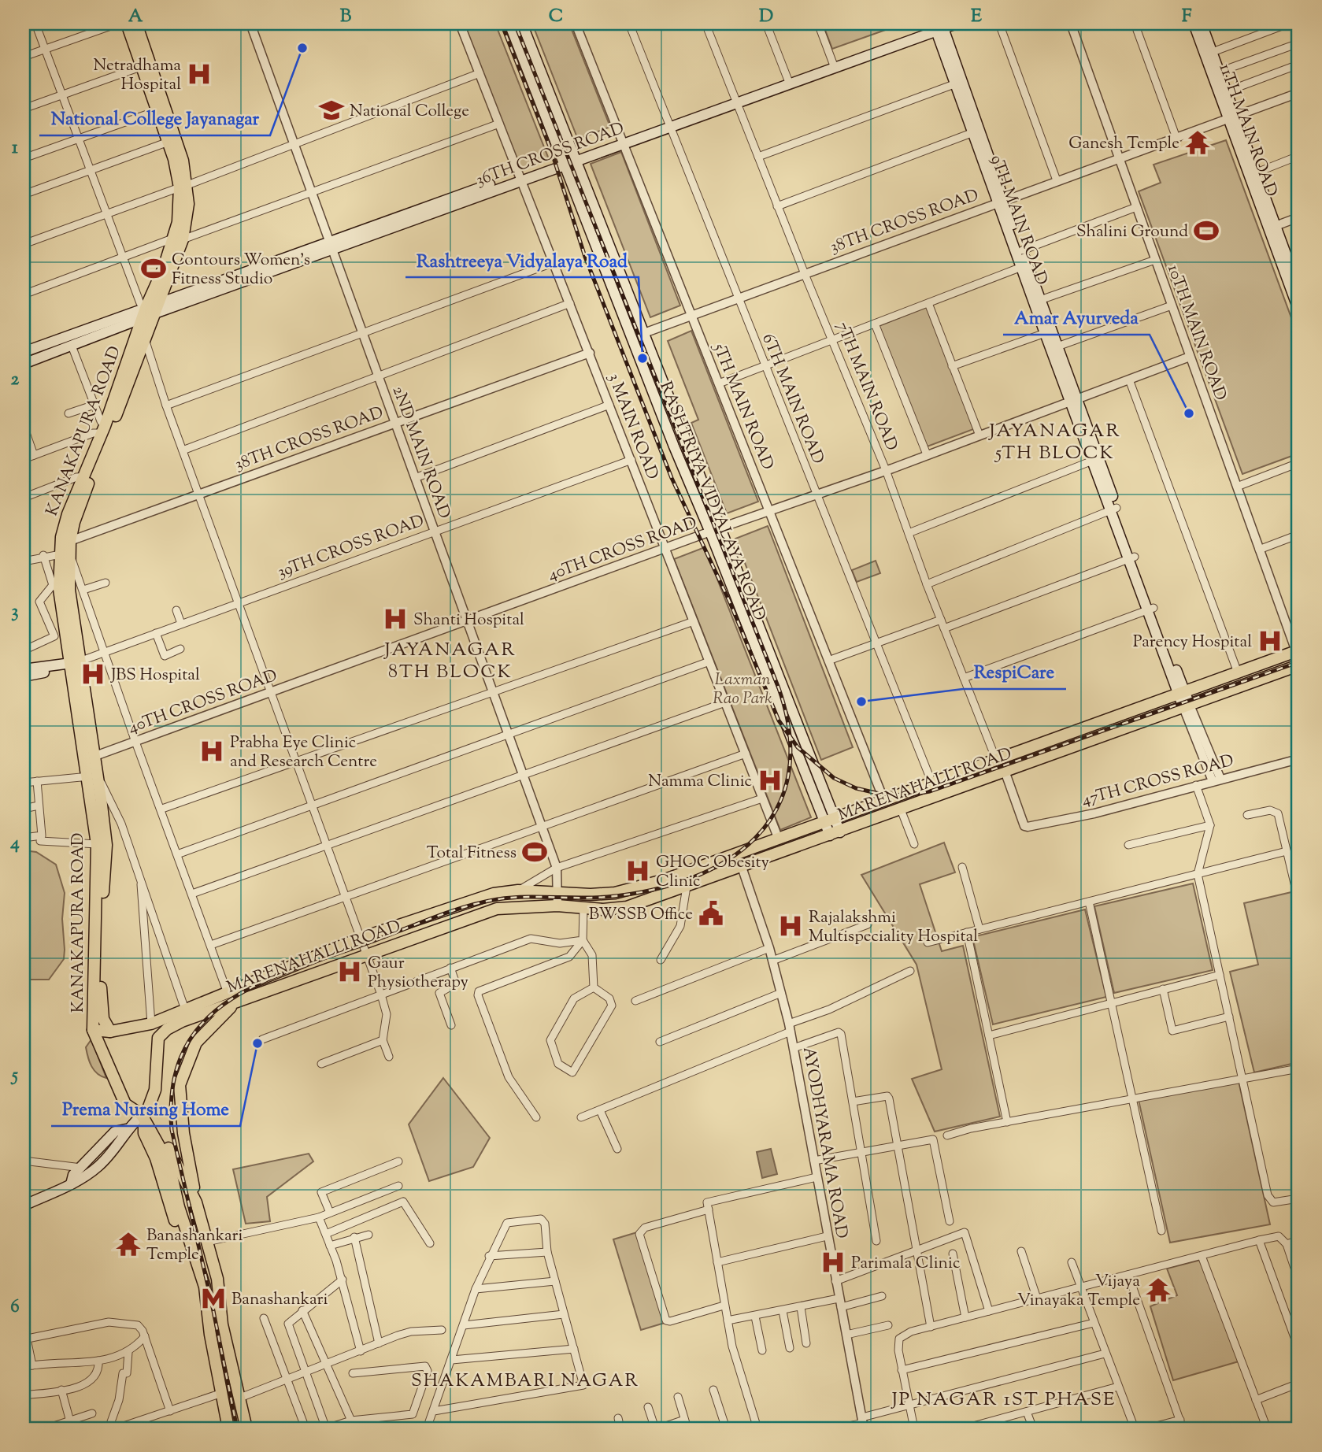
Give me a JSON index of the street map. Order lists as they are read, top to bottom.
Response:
{
  "streets": {
    "main road": [
      "11TH MAIN ROAD",
      "36TH CROSS ROAD",
      "9TH MAIN ROAD",
      "KANAKAPURA ROAD",
      "RASHTRIYA VIDYALAYA ROAD",
      "MARENAHALLI ROAD"
    ],
    "street": [
      "38TH CROSS ROAD",
      "10TH MAIN ROAD",
      "7TH MAIN ROAD",
      "6TH MAIN ROAD",
      "5TH MAIN ROAD",
      "3 MAIN ROAD",
      "2ND MAIN ROAD",
      "39TH CROSS ROAD",
      "40TH CROSS ROAD",
      "47TH CROSS ROAD",
      "AYODHYARAMA ROAD"
    ]
  },
  "crossings": [
    ["11TH MAIN ROAD", "38TH CROSS ROAD"],
    ["36TH CROSS ROAD", "9TH MAIN ROAD"],
    ["36TH CROSS ROAD", "7TH MAIN ROAD"],
    ["36TH CROSS ROAD", "6TH MAIN ROAD"],
    ["36TH CROSS ROAD", "5TH MAIN ROAD"],
    ["36TH CROSS ROAD", "3 MAIN ROAD"],
    ["36TH CROSS ROAD", "KANAKAPURA ROAD"],
    ["36TH CROSS ROAD", "2ND MAIN ROAD"],
    ["36TH CROSS ROAD", "RASHTRIYA VIDYALAYA ROAD"],
    ["9TH MAIN ROAD", "38TH CROSS ROAD"],
    ["9TH MAIN ROAD", "40TH CROSS ROAD"],
    ["9TH MAIN ROAD", "MARENAHALLI ROAD"],
    ["38TH CROSS ROAD", "10TH MAIN ROAD"],
    ["38TH CROSS ROAD", "7TH MAIN ROAD"],
    ["38TH CROSS ROAD", "6TH MAIN ROAD"],
    ["38TH CROSS ROAD", "5TH MAIN ROAD"],
    ["38TH CROSS ROAD", "3 MAIN ROAD"],
    ["38TH CROSS ROAD", "KANAKAPURA ROAD"],
    ["38TH CROSS ROAD", "2ND MAIN ROAD"],
    ["38TH CROSS ROAD", "RASHTRIYA VIDYALAYA ROAD"],
    ["10TH MAIN ROAD", "40TH CROSS ROAD"],
    ["10TH MAIN ROAD", "MARENAHALLI ROAD"],
    ["7TH MAIN ROAD", "40TH CROSS ROAD"],
    ["7TH MAIN ROAD", "MARENAHALLI ROAD"],
    ["6TH MAIN ROAD", "40TH CROSS ROAD"],
    ["6TH MAIN ROAD", "MARENAHALLI ROAD"],
    ["5TH MAIN ROAD", "40TH CROSS ROAD"],
    ["5TH MAIN ROAD", "MARENAHALLI ROAD"],
    ["3 MAIN ROAD", "39TH CROSS ROAD"],
    ["3 MAIN ROAD", "40TH CROSS ROAD"],
    ["3 MAIN ROAD", "MARENAHALLI ROAD"],
    ["KANAKAPURA ROAD", "39TH CROSS ROAD"],
    ["KANAKAPURA ROAD", "40TH CROSS ROAD"],
    ["KANAKAPURA ROAD", "MARENAHALLI ROAD"],
    ["2ND MAIN ROAD", "39TH CROSS ROAD"],
    ["2ND MAIN ROAD", "40TH CROSS ROAD"],
    ["2ND MAIN ROAD", "MARENAHALLI ROAD"],
    ["RASHTRIYA VIDYALAYA ROAD", "40TH CROSS ROAD"],
    ["RASHTRIYA VIDYALAYA ROAD", "MARENAHALLI ROAD"],
    ["47TH CROSS ROAD", "MARENAHALLI ROAD"],
    ["MARENAHALLI ROAD", "AYODHYARAMA ROAD"]
  ],
  "districts": [
    "JAYANAGAR 5TH BLOCK",
    "JAYANAGAR 8TH BLOCK",
    "SHAKAMBARI NAGAR",
    "JP NAGAR 1ST PHASE"
  ],
  "parks": ["Laxman Rao Park"],
  "places": {
    "other": [
      "National College Jayanagar",
      "Rashtreeya Vidyalaya Road",
      "Amar Ayurveda",
      "RespiCare",
      "Prema Nursing Home"
    ],
    "hospital": [
      "Netradhama Hospital",
      "Shanti Hospital",
      "Parency Hospital",
      "JBS Hospital",
      "Prabha Eye Clinic and Research Centre",
      "Namma Clinic",
      "GHOC Obesity Clinic",
      "Rajalakshmi Multispeciality Hospital",
      "Gaur Physiotherapy",
      "Parimala Clinic"
    ],
    "school or university": ["National College"],
    "temple": ["Ganesh Temple", "Banashankari Temple", "Vijaya Vinayaka Temple"],
    "sports": ["Shalini Ground", "Contours Women's Fitness Studio", "Total Fitness"],
    "public building": ["BWSSB Office"],
    "metro station": ["Banashankari"]
  },
  "grid": {
    "columns": [
      "A",
      "B",
      "C",
      "D",
      "E",
      "F"
    ],
    "rows": [
      "1",
      "2",
      "3",
      "4",
      "5",
      "6"
    ]
  }
}
